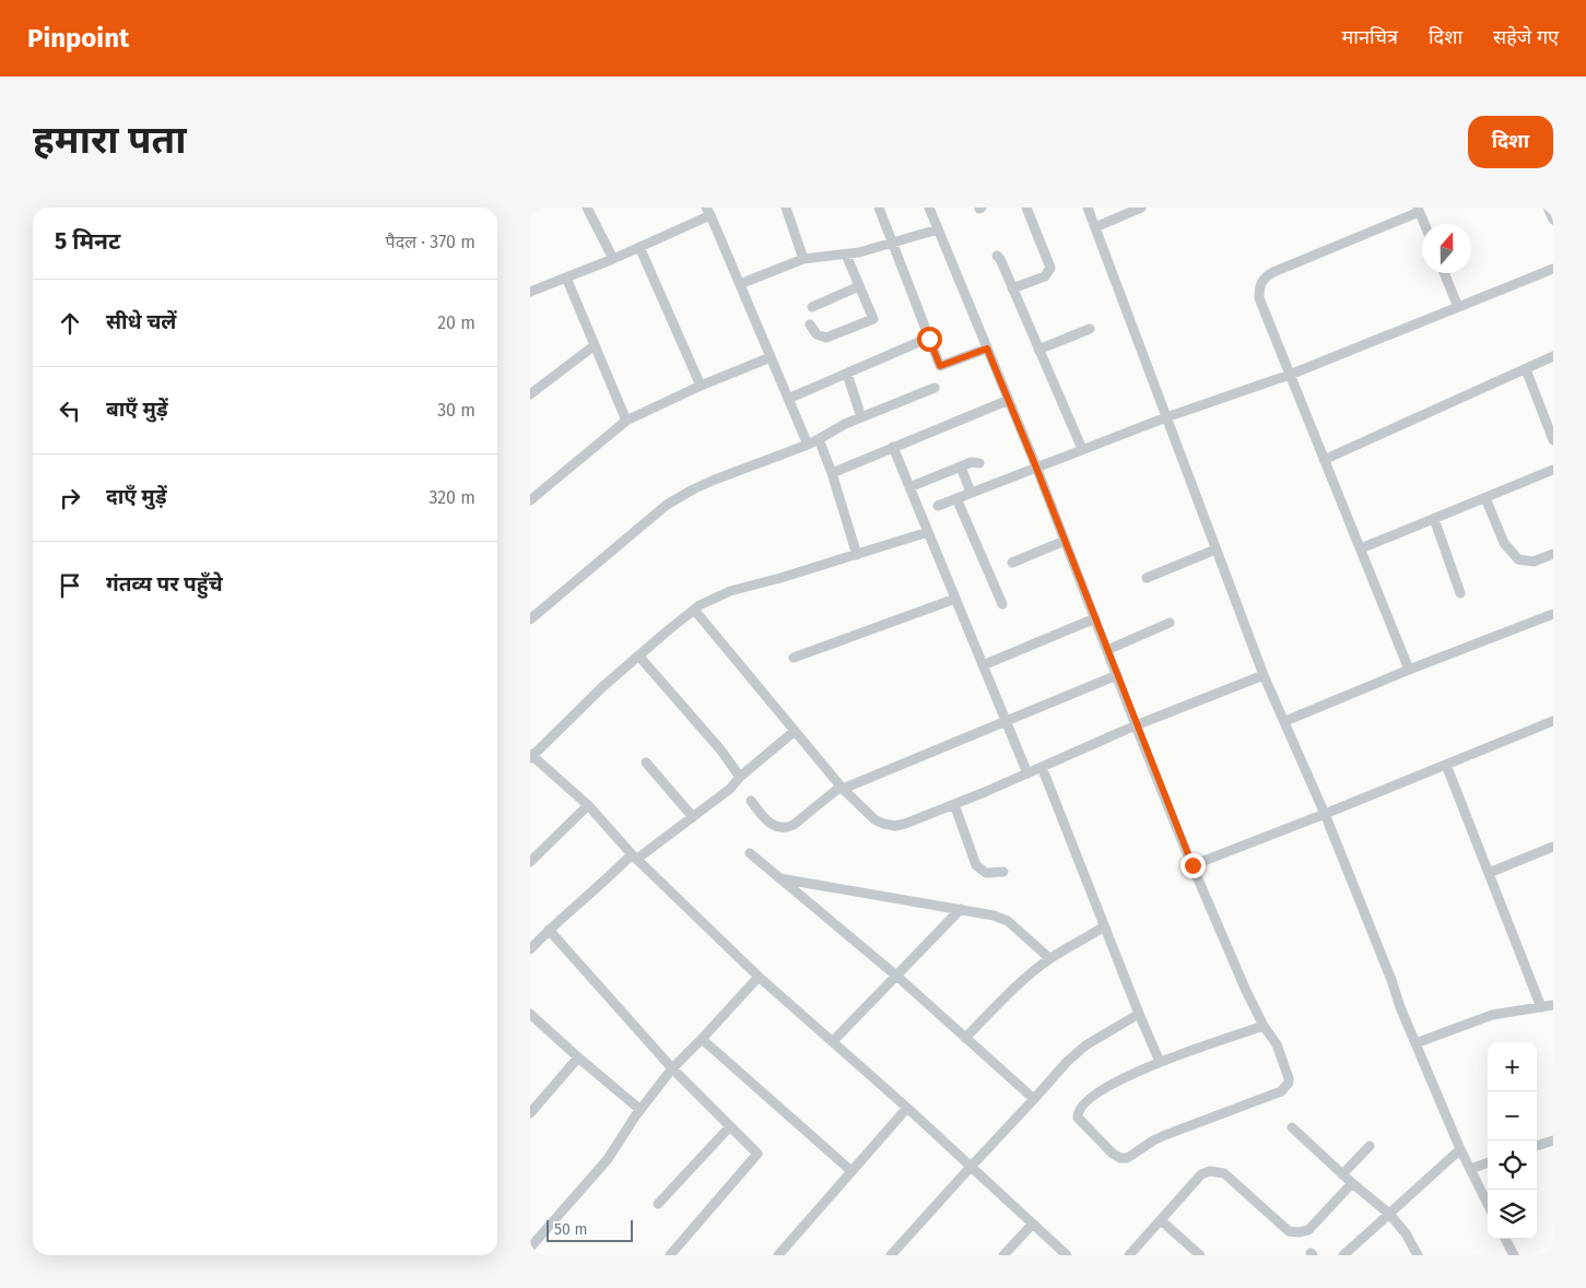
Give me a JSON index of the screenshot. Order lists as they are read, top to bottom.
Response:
{
  "scale_bar": "50 m",
  "north": "top",
  "page": {
    "header": "Pinpoint",
    "nav": ["मानचित्र", "दिशा", "सहेजे गए"],
    "buttons": "दिशा",
    "title": "हमारा पता",
    "heading": ["5 मिनट", "पैदल · 370 m"],
    "list": [
      ["सीधे चलें", "20 m"],
      ["बाएँ मुड़ें", "30 m"],
      ["दाएँ मुड़ें", "320 m"],
      "गंतव्य पर पहुँचे"
    ],
    "map_buttons": ["+", "−"],
    "scale": "50 m"
  }
}
